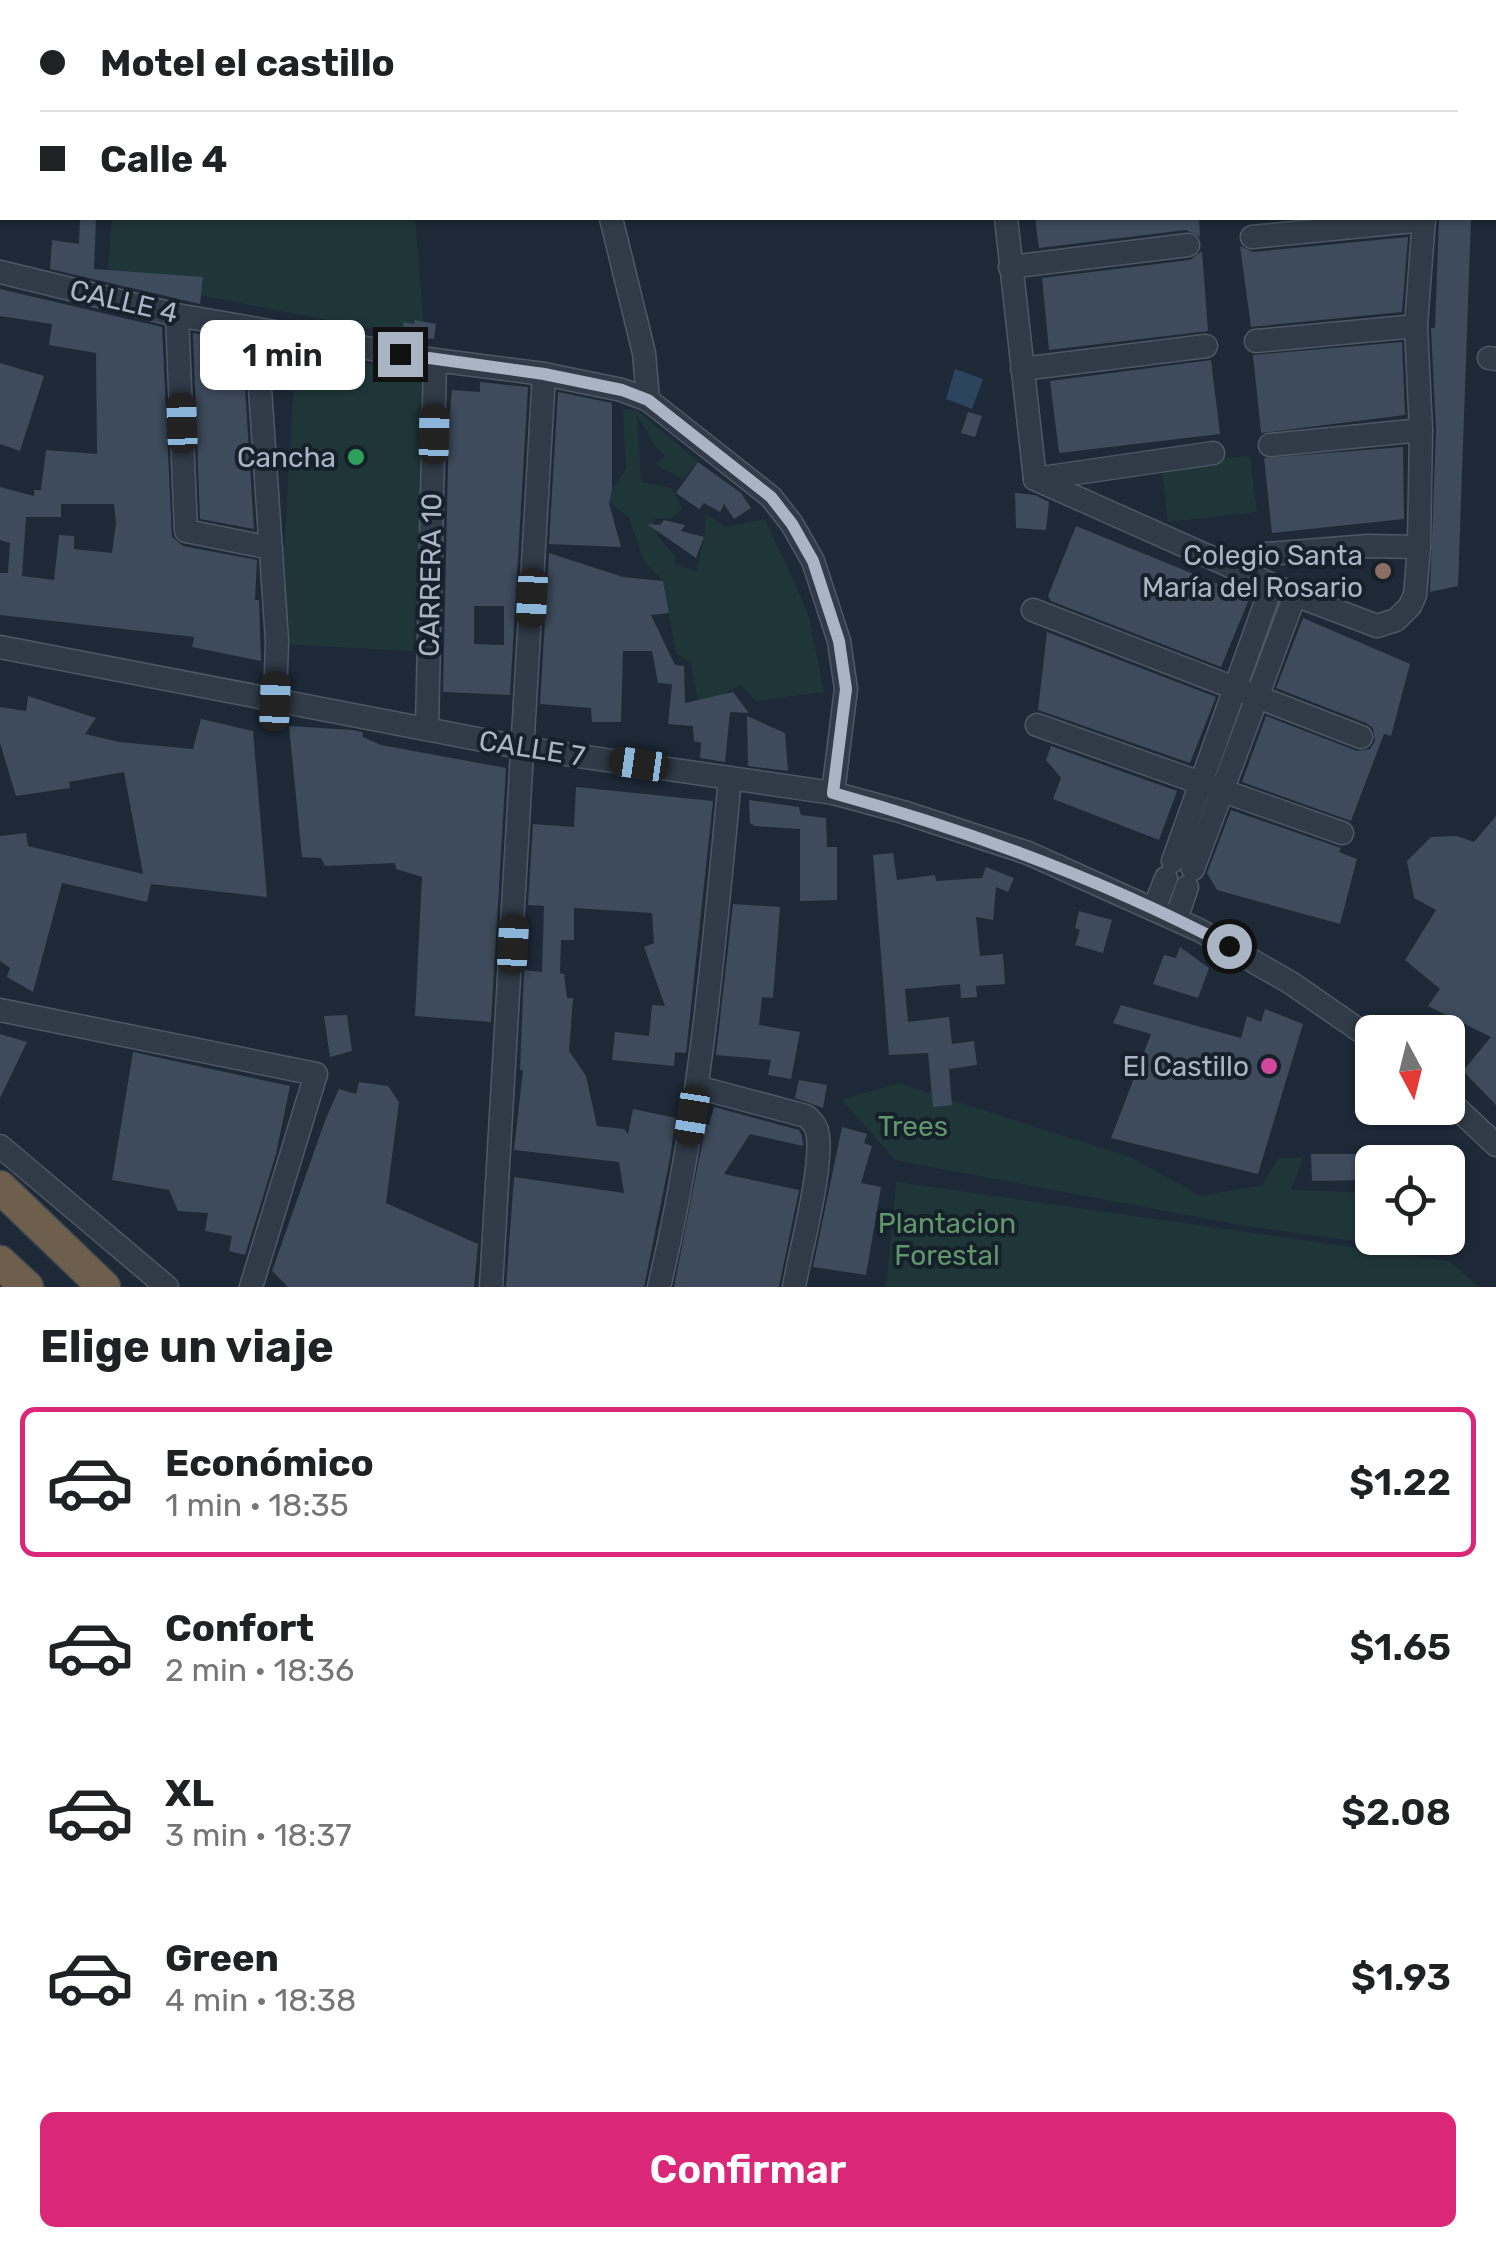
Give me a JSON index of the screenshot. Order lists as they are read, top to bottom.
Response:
{
  "streets": {
    "street": ["CALLE 4", "CARRERA 10", "CALLE 7"]
  },
  "crossings": [
    ["CALLE 4", "CARRERA 10"],
    ["CARRERA 10", "CALLE 7"]
  ],
  "parks": ["Trees", "Plantacion Forestal"],
  "places": ["Cancha", "Colegio Santa María del Rosario", "El Castillo"],
  "north": "bottom",
  "page": {
    "banner": ["Motel el castillo", "Calle 4"],
    "bubble": "1 min",
    "heading": "Elige un viaje",
    "list": [
      {
        "name": "Económico",
        "note": "1 min · 18:35",
        "value": "$1.22"
      },
      {
        "name": "Confort",
        "note": "2 min · 18:36",
        "value": "$1.65"
      },
      {
        "name": "XL",
        "note": "3 min · 18:37",
        "value": "$2.08"
      },
      {
        "name": "Green",
        "note": "4 min · 18:38",
        "value": "$1.93"
      }
    ],
    "buttons": "Confirmar"
  }
}
